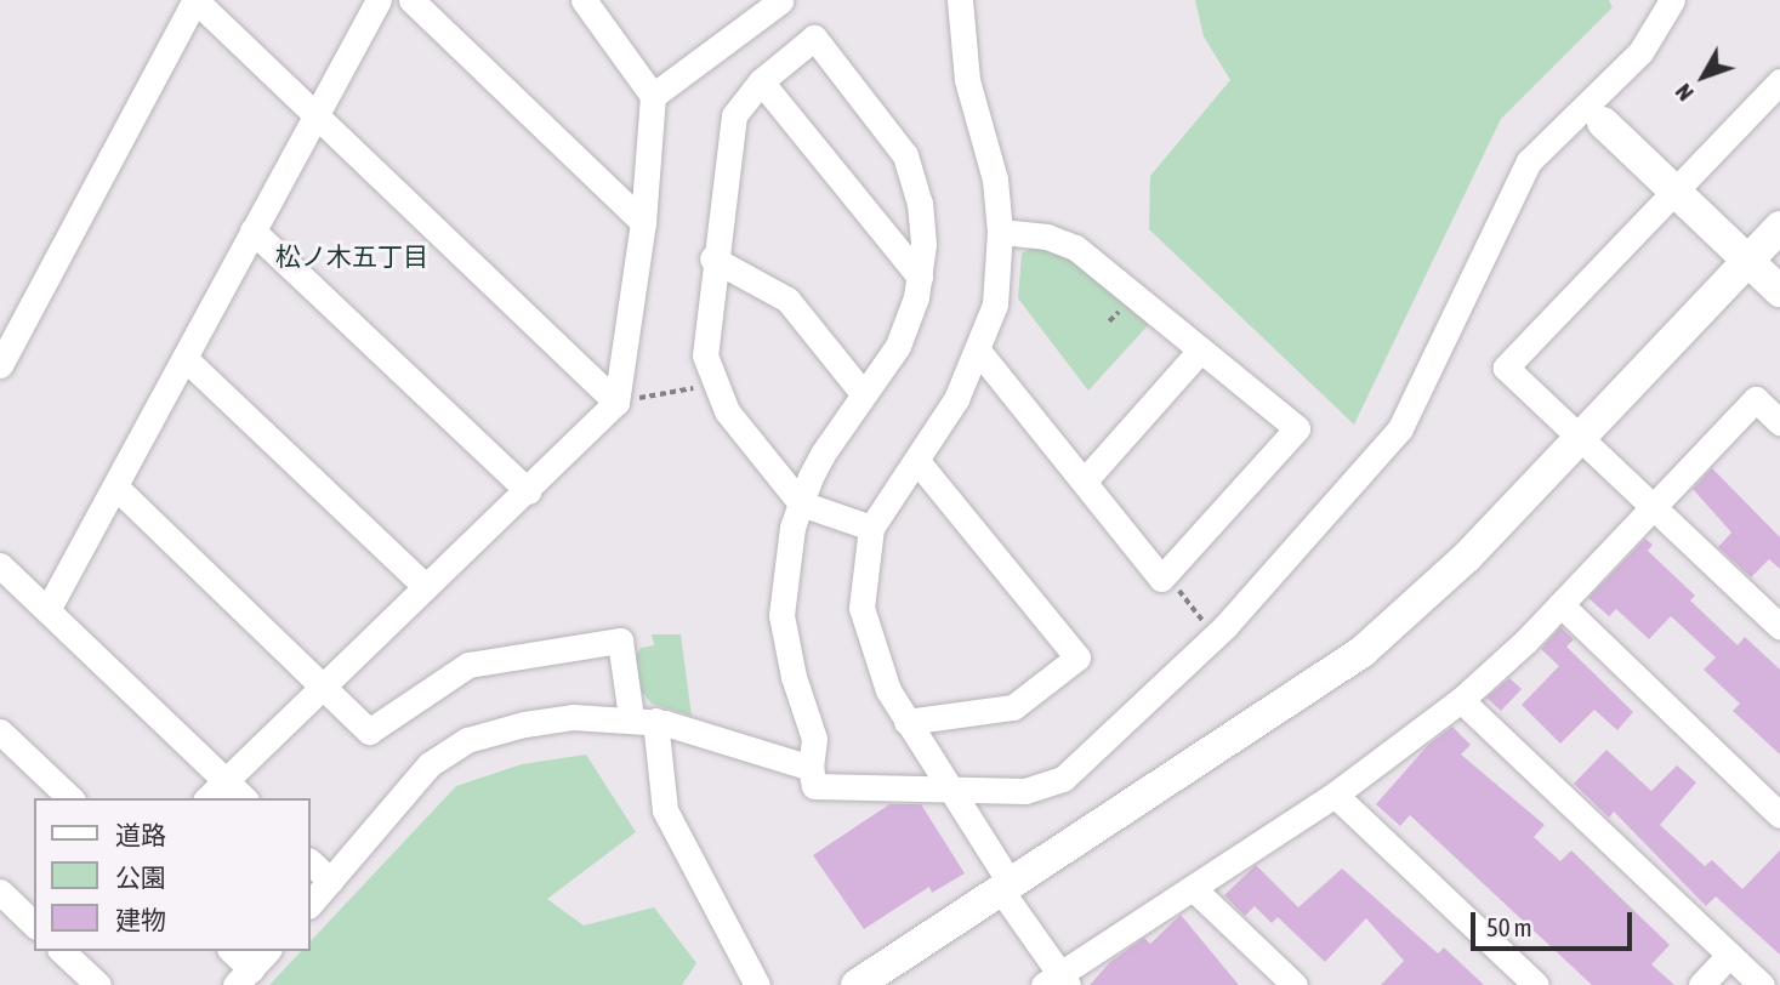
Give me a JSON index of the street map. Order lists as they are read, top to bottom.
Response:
{
  "districts": ["松ノ木五丁目"],
  "legend": ["道路", "公園", "建物"],
  "scale_bar": "50 m",
  "north": "bottom left"
}
